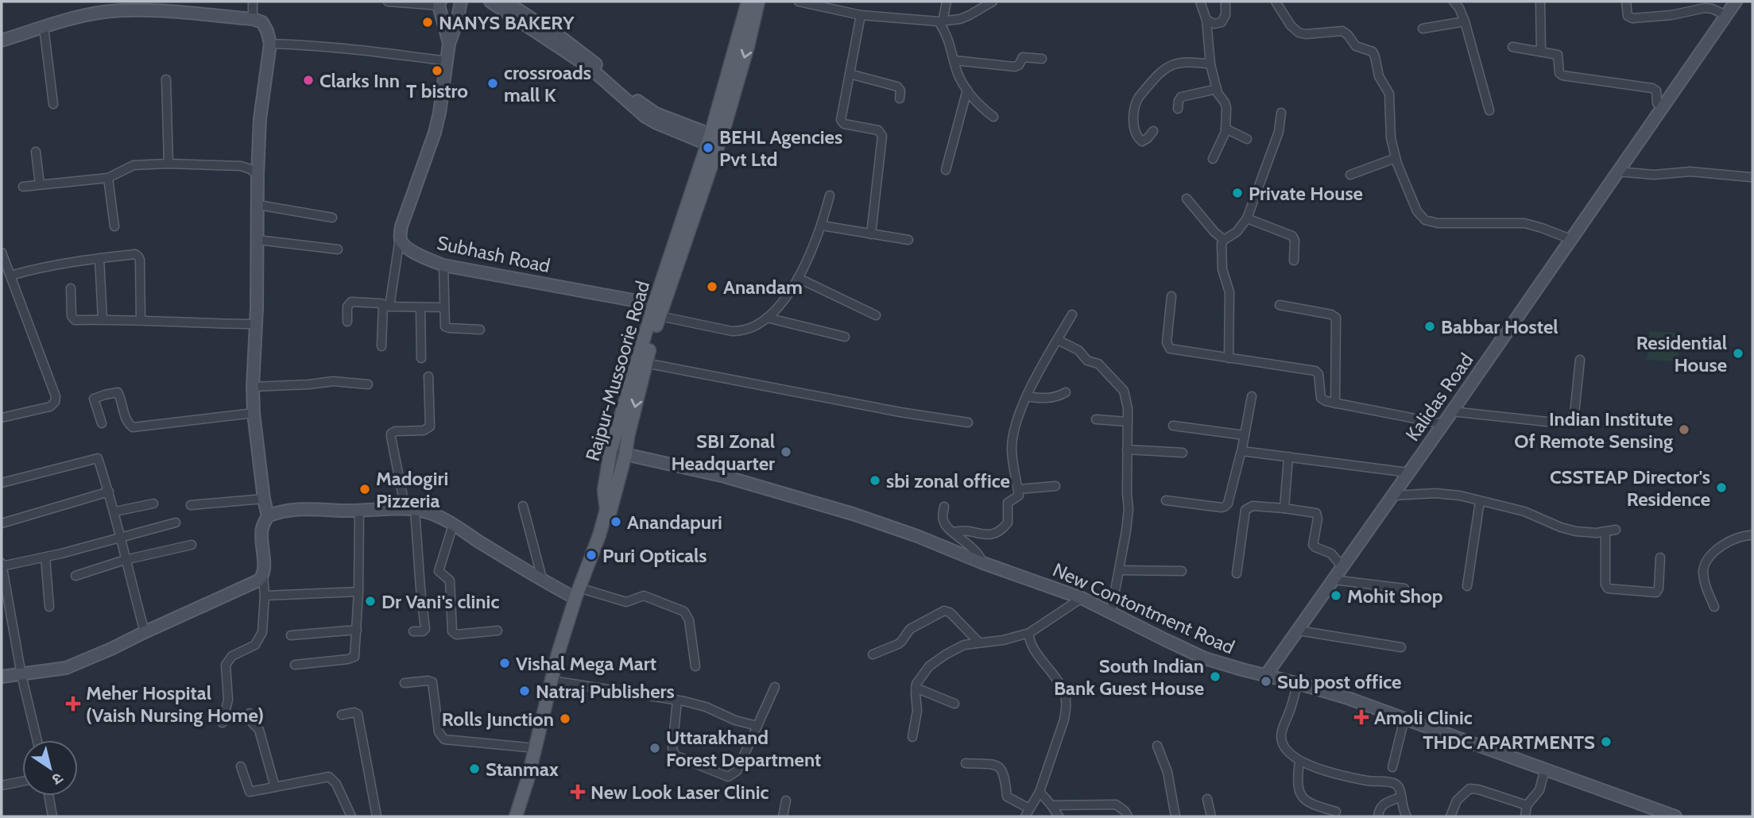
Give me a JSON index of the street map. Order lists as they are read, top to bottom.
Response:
{
  "streets": {
    "main road": ["Rajpur-Mussoorie Road"],
    "street": ["Subhash Road", "Kalidas Road", "New Contontment Road"]
  },
  "crossings": [
    ["Subhash Road", "Rajpur-Mussoorie Road"],
    ["Rajpur-Mussoorie Road", "New Contontment Road"],
    ["Kalidas Road", "New Contontment Road"]
  ],
  "places": {
    "other": [
      "NANYS BAKERY",
      "T bistro",
      "Clarks Inn",
      "crossroads mall K",
      "BEHL Agencies Pvt Ltd",
      "Private House",
      "Anandam",
      "Babbar Hostel",
      "Residential House",
      "Indian Institute Of Remote Sensing",
      "SBI Zonal Headquarter",
      "sbi zonal office",
      "CSSTEAP Director's Residence",
      "Madogiri Pizzeria",
      "Anandapuri",
      "Puri Opticals",
      "Mohit Shop",
      "Dr Vani's clinic",
      "Vishal Mega Mart",
      "South Indian Bank Guest House",
      "Sub post office",
      "Natraj Publishers",
      "Rolls Junction",
      "THDC APARTMENTS",
      "Uttarakhand Forest Department",
      "Stanmax"
    ],
    "health": ["Meher Hospital (Vaish Nursing Home)", "Amoli Clinic", "New Look Laser Clinic"]
  },
  "north": "bottom right"
}
